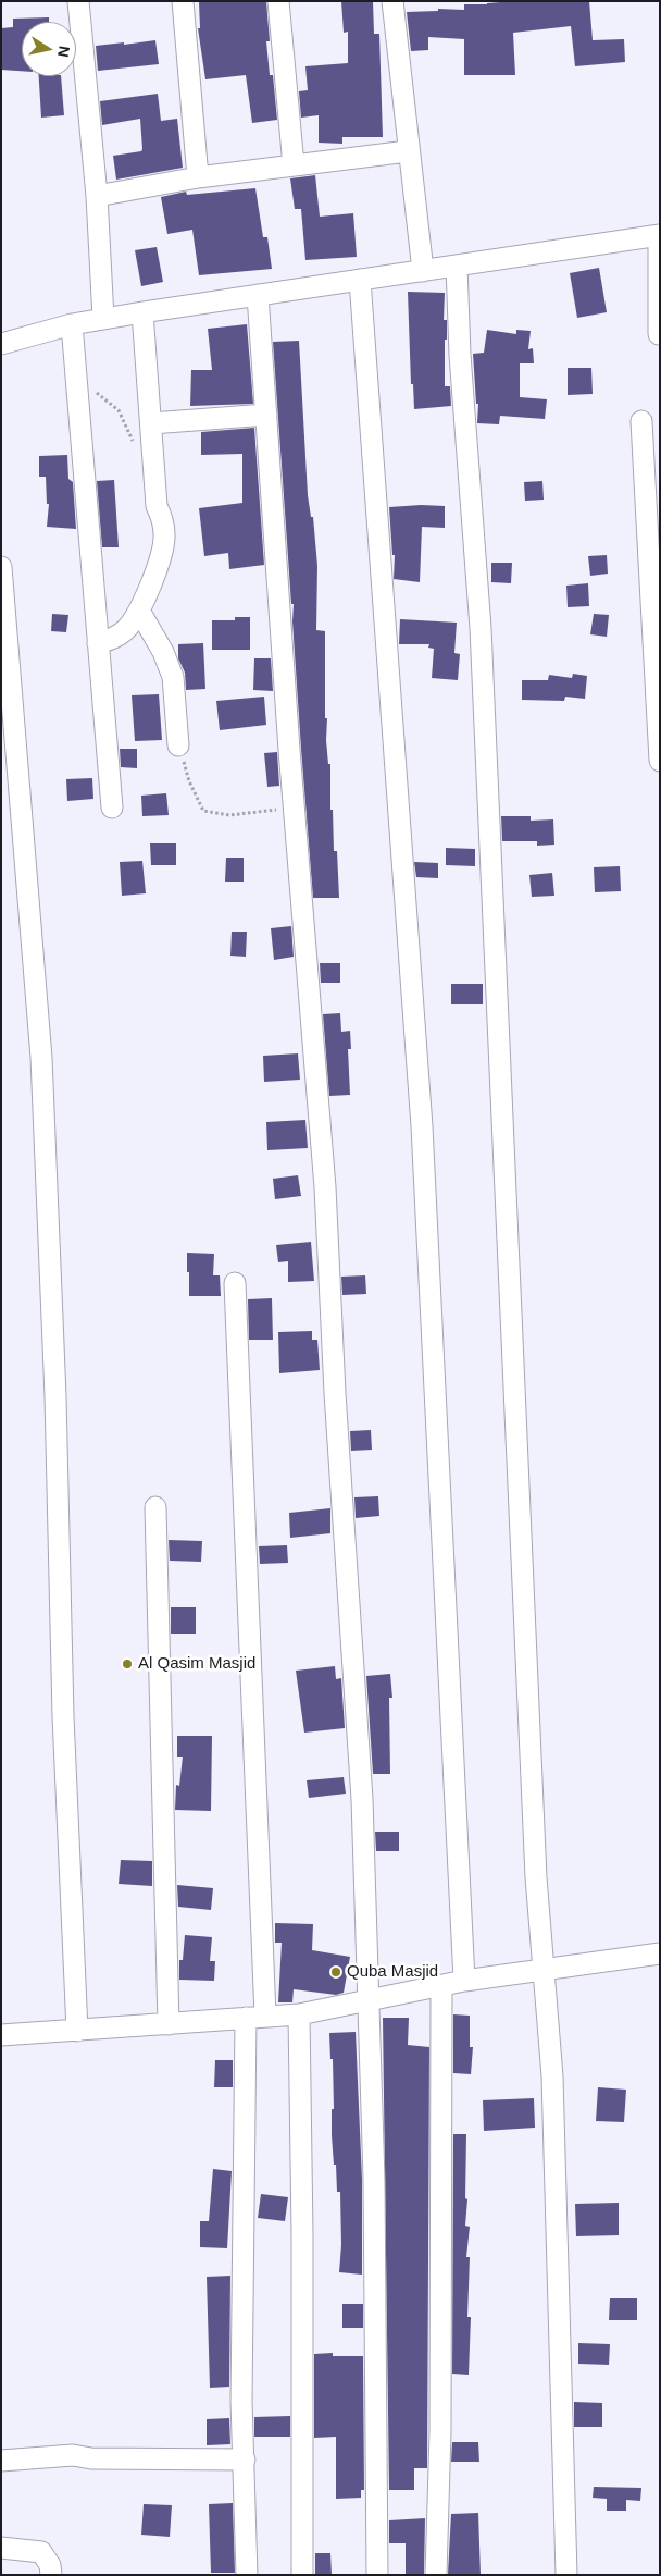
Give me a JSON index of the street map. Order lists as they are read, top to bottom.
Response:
{
  "places": ["Al Qasim Masjid", "Quba Masjid"],
  "north": "right"
}
